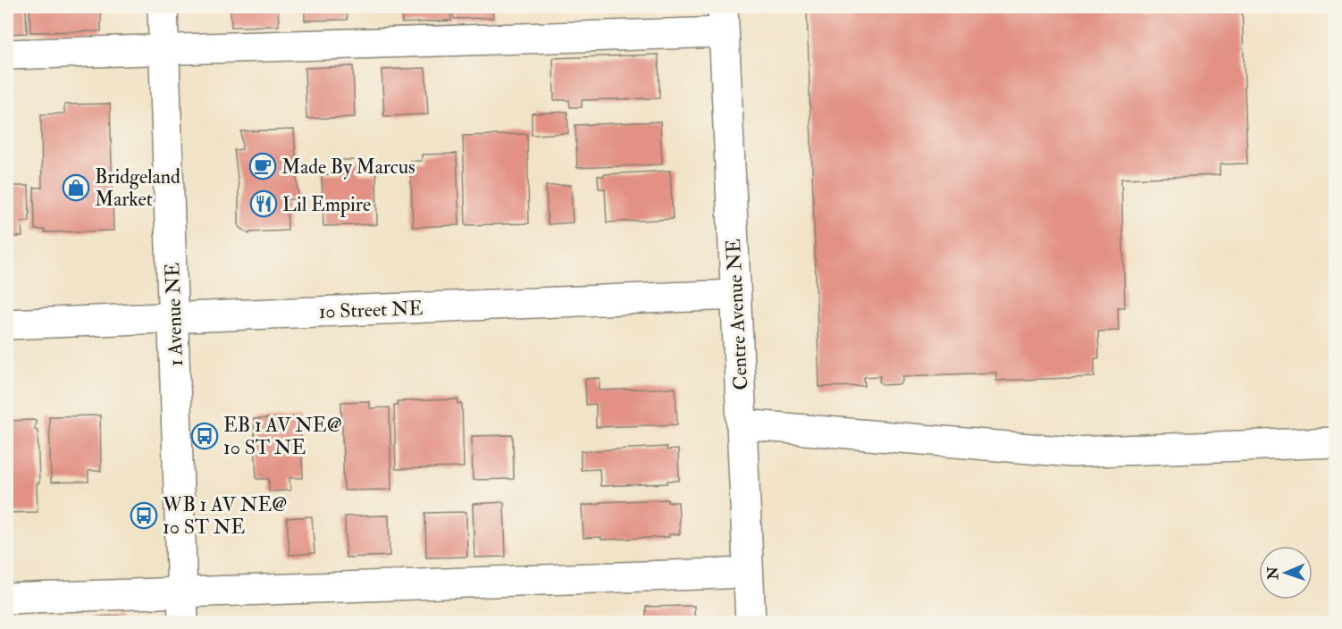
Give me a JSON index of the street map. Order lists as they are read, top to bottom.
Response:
{
  "streets": {
    "street": ["10 Street NE", "1 Avenue NE", "Centre Avenue NE"]
  },
  "crossings": [
    ["10 Street NE", "1 Avenue NE"],
    ["10 Street NE", "Centre Avenue NE"]
  ],
  "places": {
    "cafe": ["Made By Marcus"],
    "shop": ["Bridgeland Market"],
    "restaurant": ["Lil Empire"],
    "bus stop": ["EB 1 AV NE@ 10 ST NE", "WB 1 AV NE@ 10 ST NE"]
  },
  "north": "left"
}
